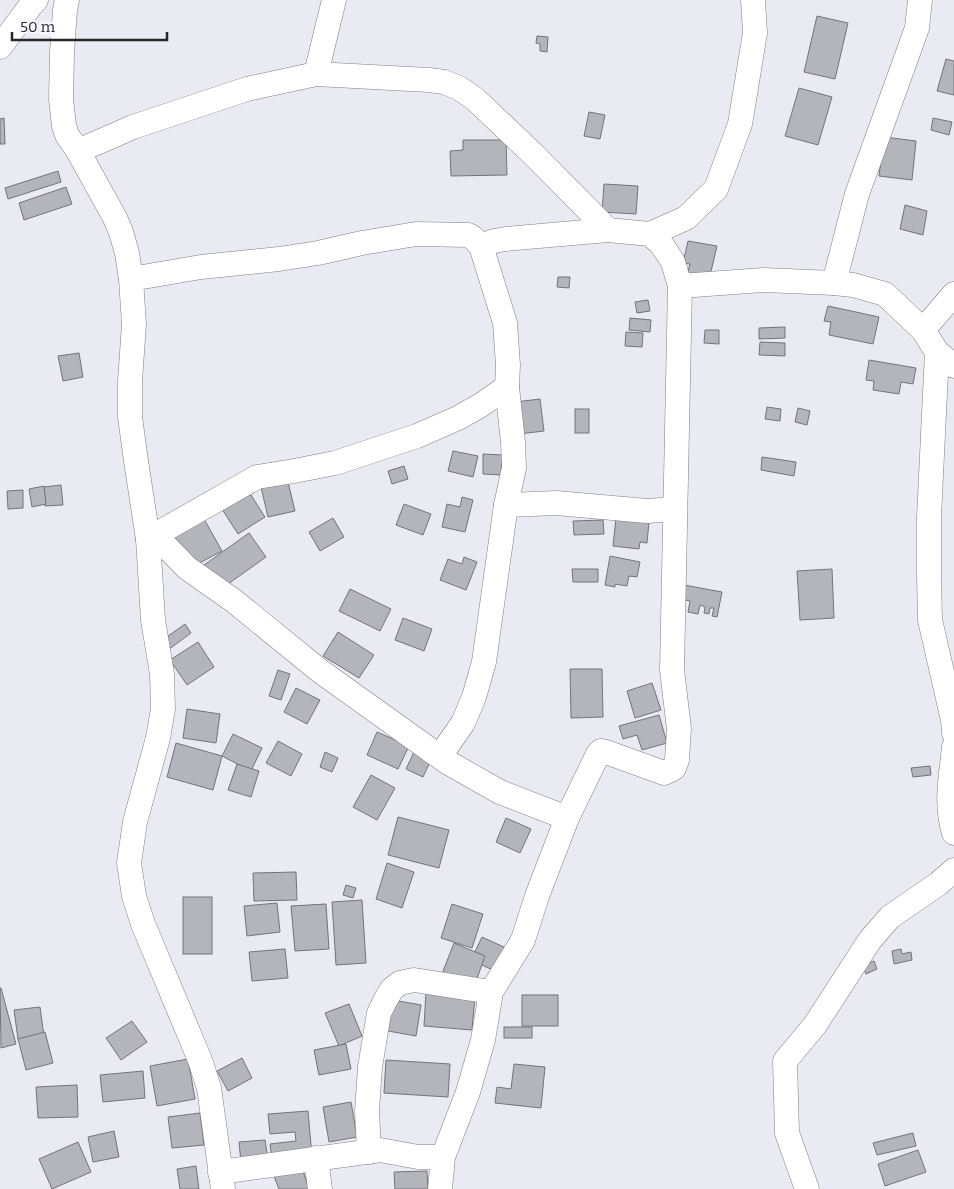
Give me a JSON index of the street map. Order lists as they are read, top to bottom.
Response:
{
  "scale_bar": "50 m"
}
